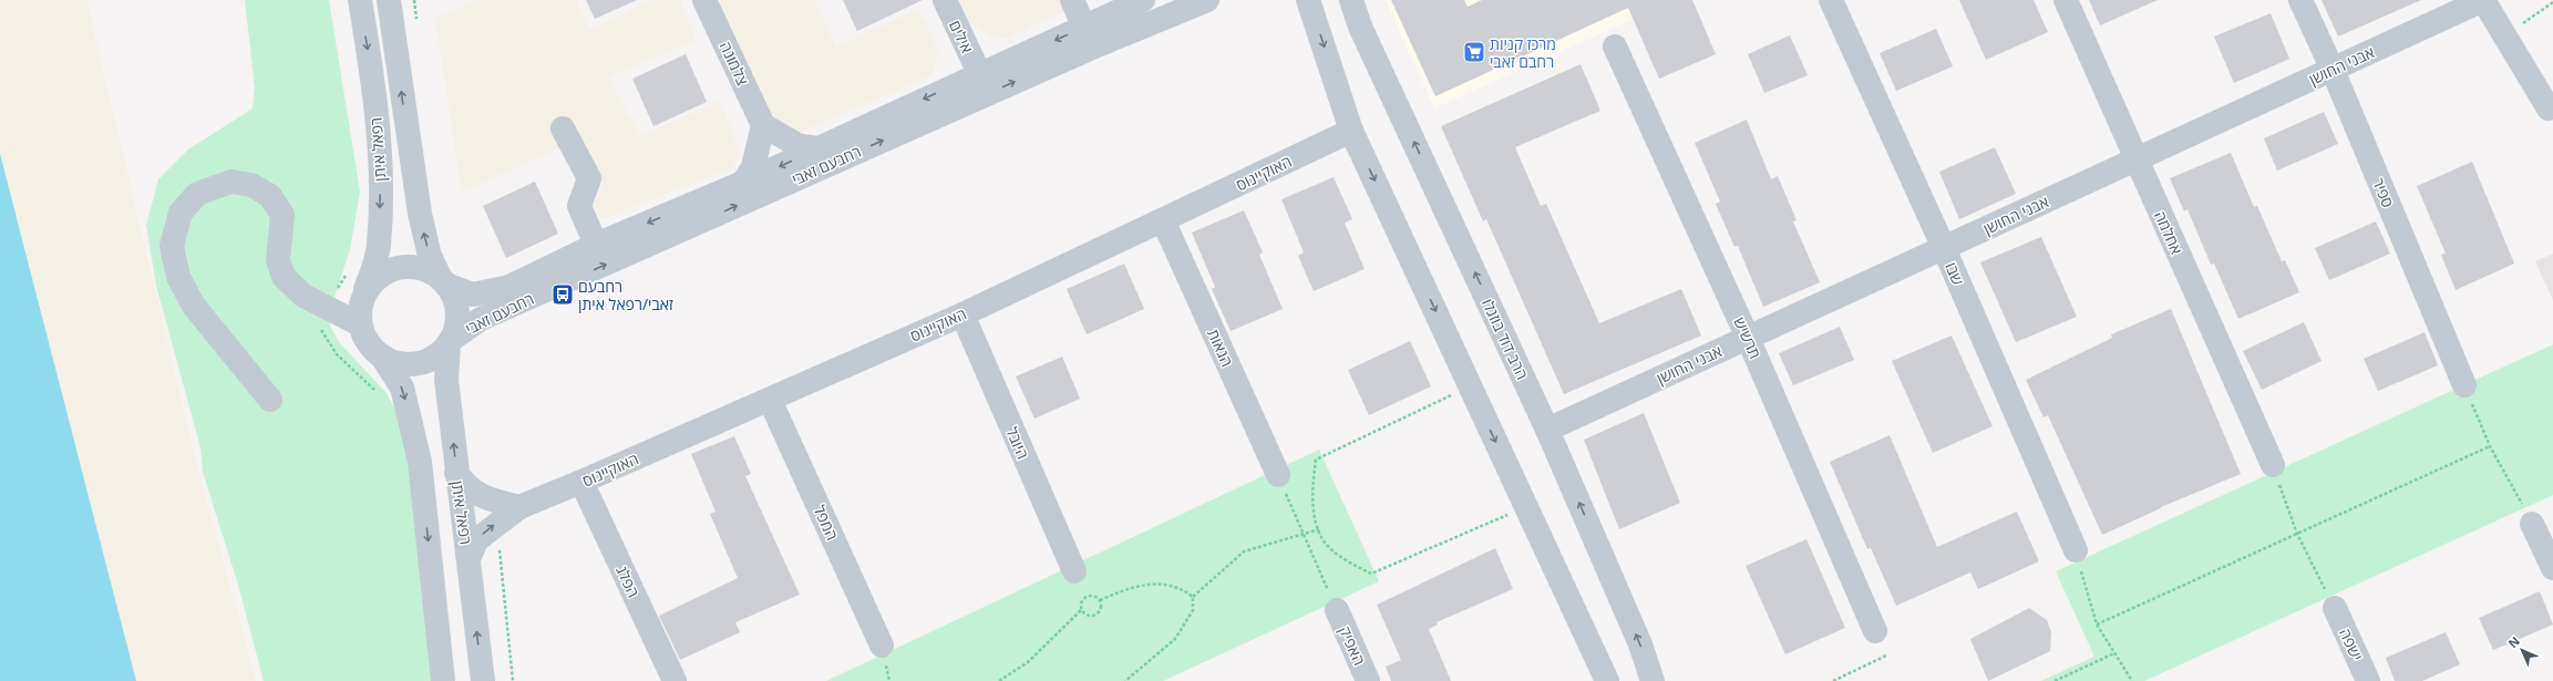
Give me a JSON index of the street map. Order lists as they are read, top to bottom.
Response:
{
  "streets": {
    "street": [
      "אילים",
      "צלמונה",
      "אבני החושן",
      "רפאל איתן",
      "רחבעם זאבי",
      "האוקיינוס",
      "ספיר",
      "אחלמה",
      "שבו",
      "תרשיש",
      "הרב דוד בוזגלו",
      "הגאות",
      "היובל",
      "המפל",
      "הפלג",
      "ישפה",
      "האפיק"
    ]
  },
  "crossings": [
    ["אילים", "רחבעם זאבי"],
    ["אבני החושן", "ספיר"],
    ["אבני החושן", "אחלמה"],
    ["אבני החושן", "שבו"],
    ["אבני החושן", "תרשיש"],
    ["אבני החושן", "הרב דוד בוזגלו"],
    ["רפאל איתן", "רחבעם זאבי"],
    ["רפאל איתן", "האוקיינוס"],
    ["האוקיינוס", "הגאות"],
    ["האוקיינוס", "היובל"],
    ["האוקיינוס", "המפל"],
    ["האוקיינוס", "הפלג"]
  ],
  "places": {
    "supermarket": ["מרכז קניות רחבם זאבי"],
    "bus stop": ["רחבעם זאבי/רפאל איתן"]
  },
  "north": "top left"
}
